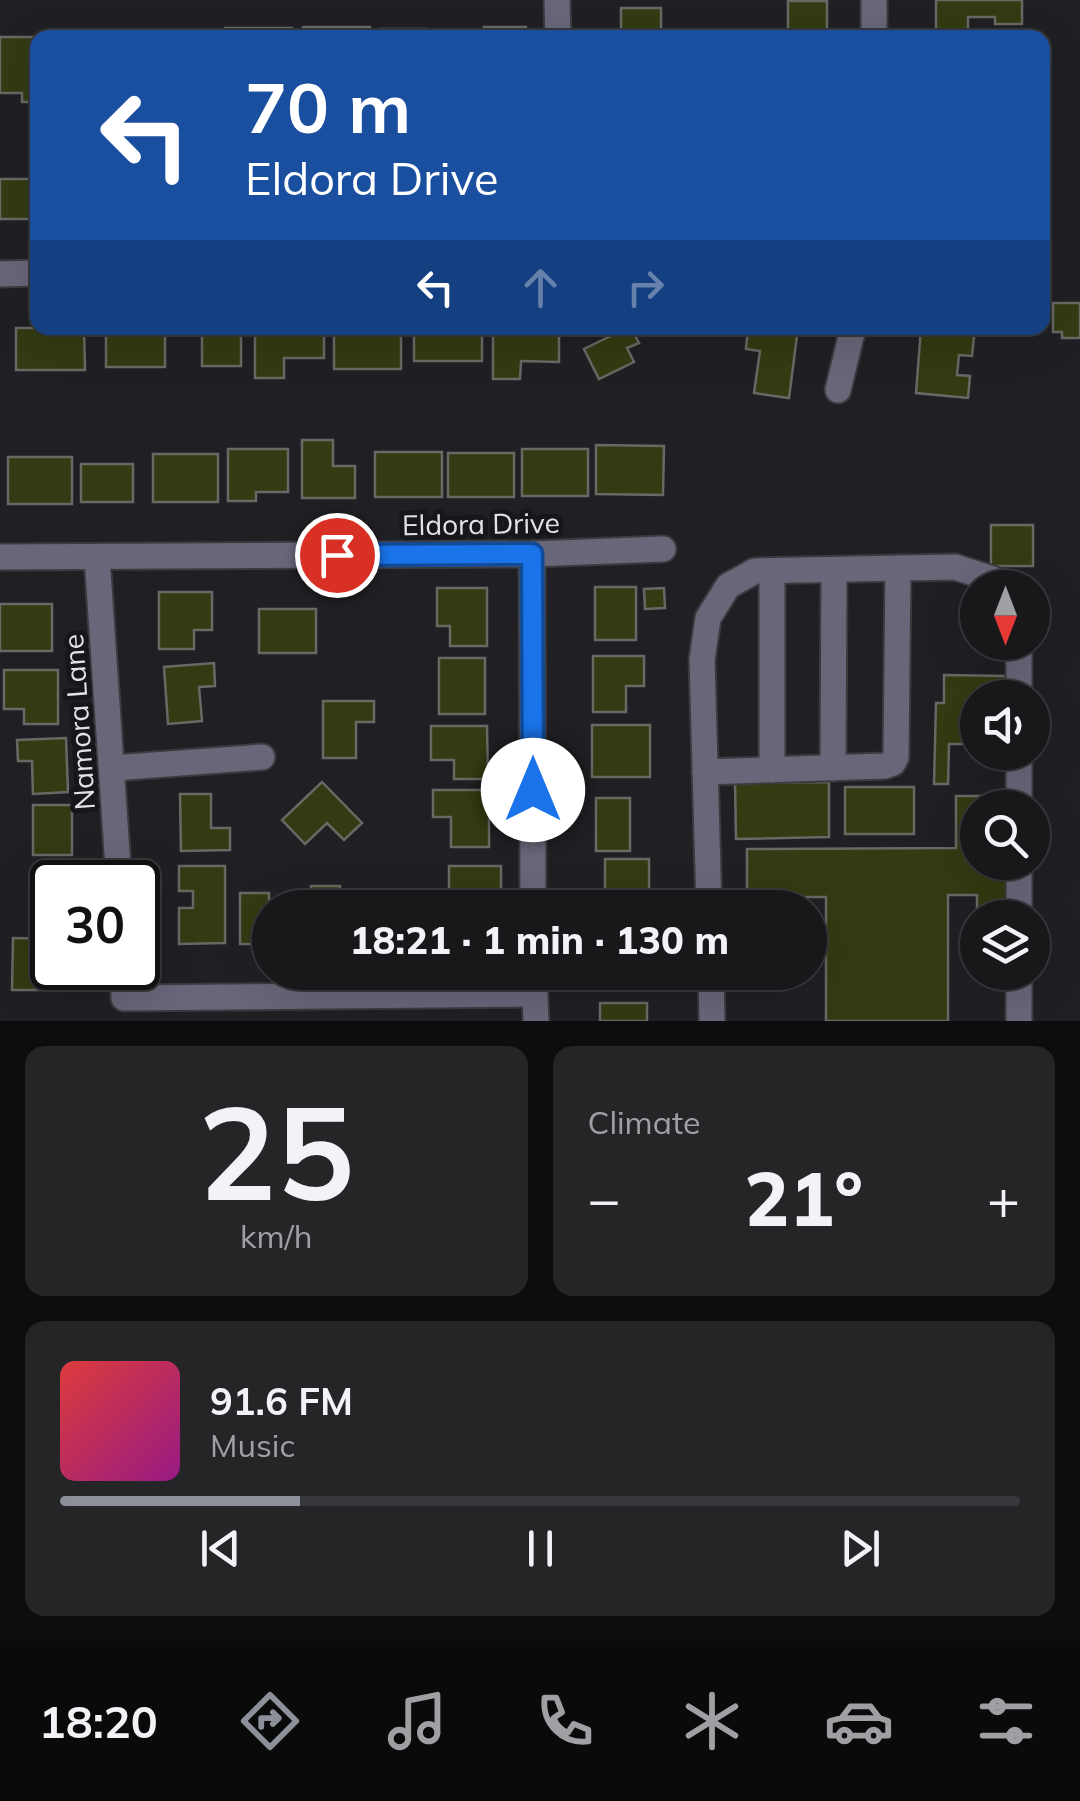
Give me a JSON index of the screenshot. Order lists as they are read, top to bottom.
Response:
{
  "streets": {
    "street": ["Eldora Drive", "Namora Lane"]
  },
  "crossings": [
    ["Eldora Drive", "Namora Lane"]
  ],
  "north": "bottom",
  "page": {
    "turn": ["70 m", "Eldora Drive"],
    "limit": "30",
    "trip": "18:21 · 1 min · 130 m",
    "tile": [
      ["25", "km/h"],
      "Climate"
    ],
    "heat": ["−", "21°", "+"],
    "song": ["91.6 FM", "Music"],
    "tabs": "18:20"
  }
}
